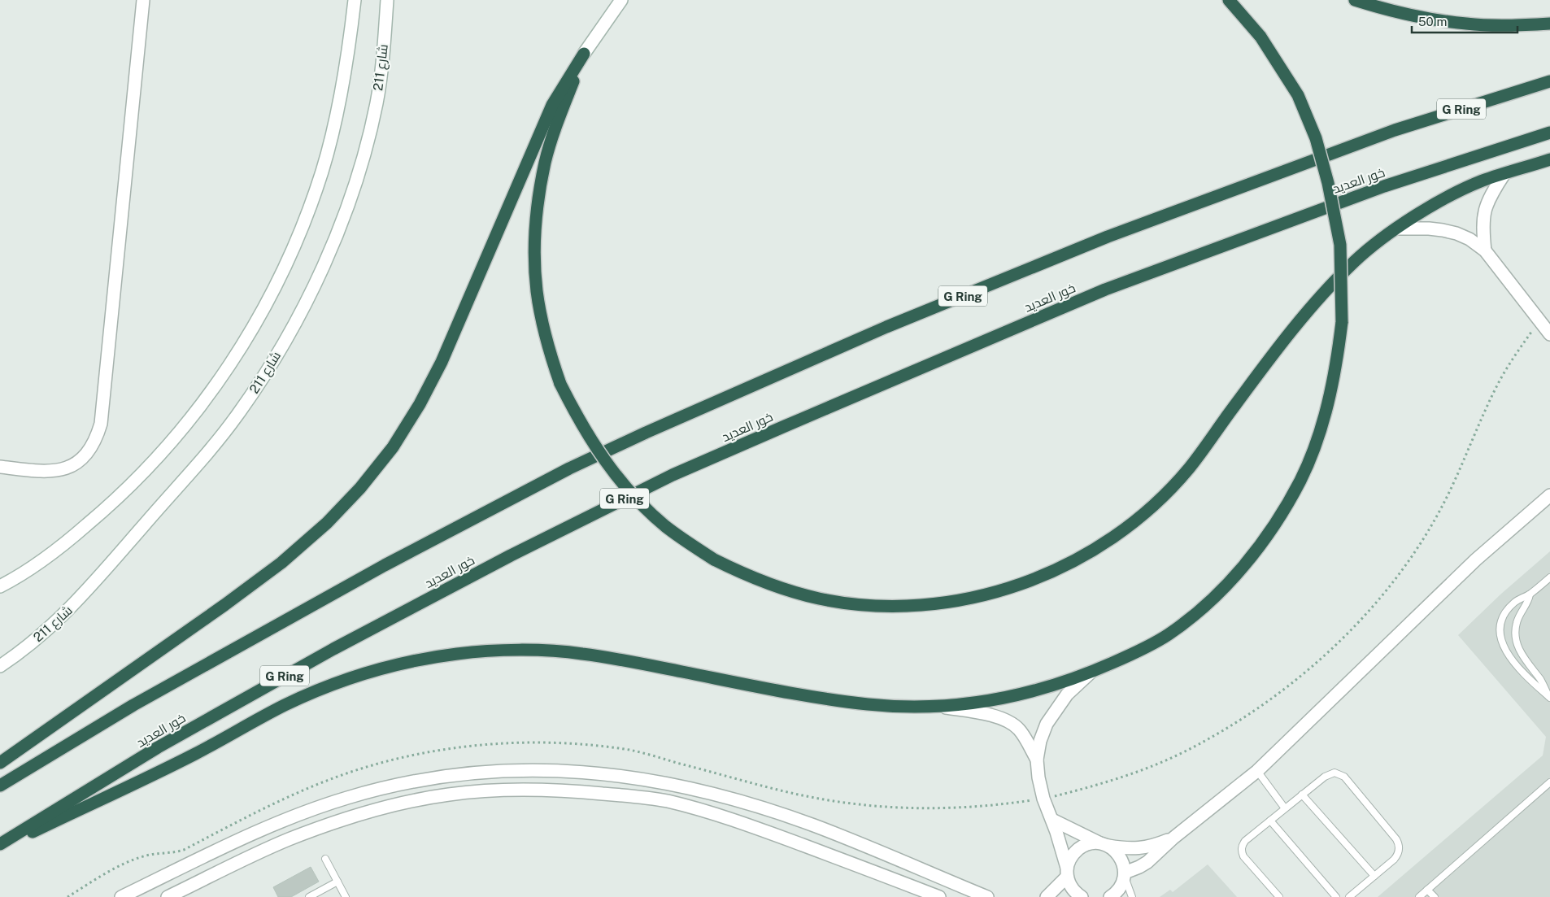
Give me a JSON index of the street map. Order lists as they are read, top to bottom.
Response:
{
  "streets": {
    "highway": ["G Ring", "خور العديد"],
    "street": ["شارع 211"]
  },
  "scale_bar": "50 m"
}
